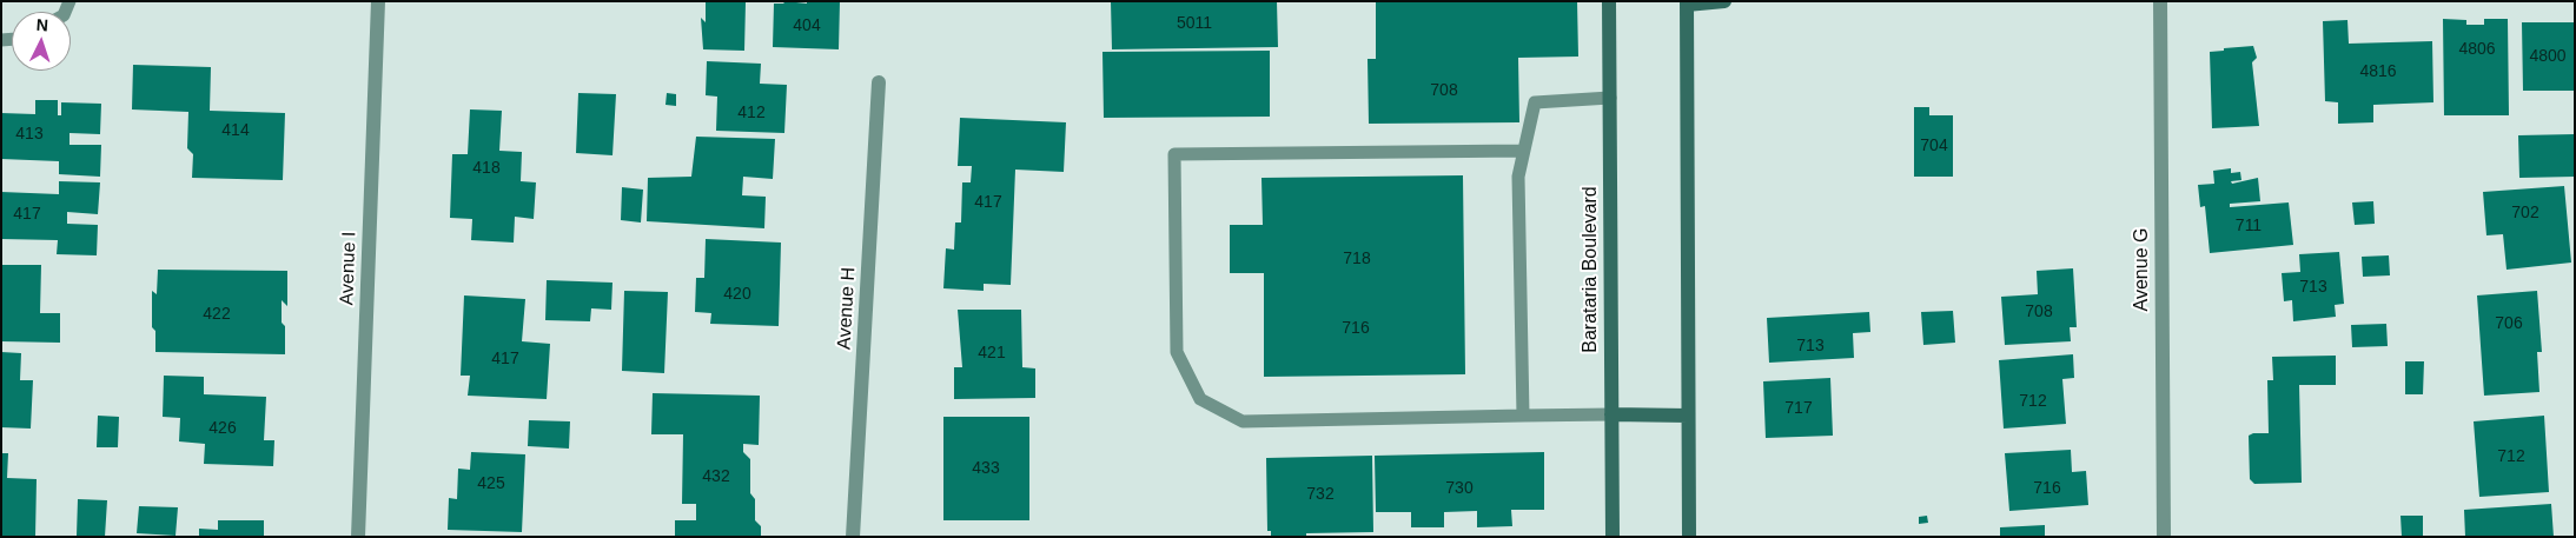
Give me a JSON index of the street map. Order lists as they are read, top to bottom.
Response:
{
  "streets": {
    "main road": ["Barataria Boulevard"],
    "street": ["Avenue I", "Avenue G", "Avenue H"]
  },
  "house_numbers": [
    "5011",
    "404",
    "4806",
    "4800",
    "4816",
    "708",
    "412",
    "414",
    "413",
    "704",
    "418",
    "417",
    "702",
    "417",
    "711",
    "718",
    "713",
    "420",
    "708",
    "422",
    "706",
    "716",
    "713",
    "421",
    "417",
    "712",
    "717",
    "426",
    "712",
    "433",
    "432",
    "425",
    "730",
    "716",
    "732"
  ],
  "north": "top"
}
